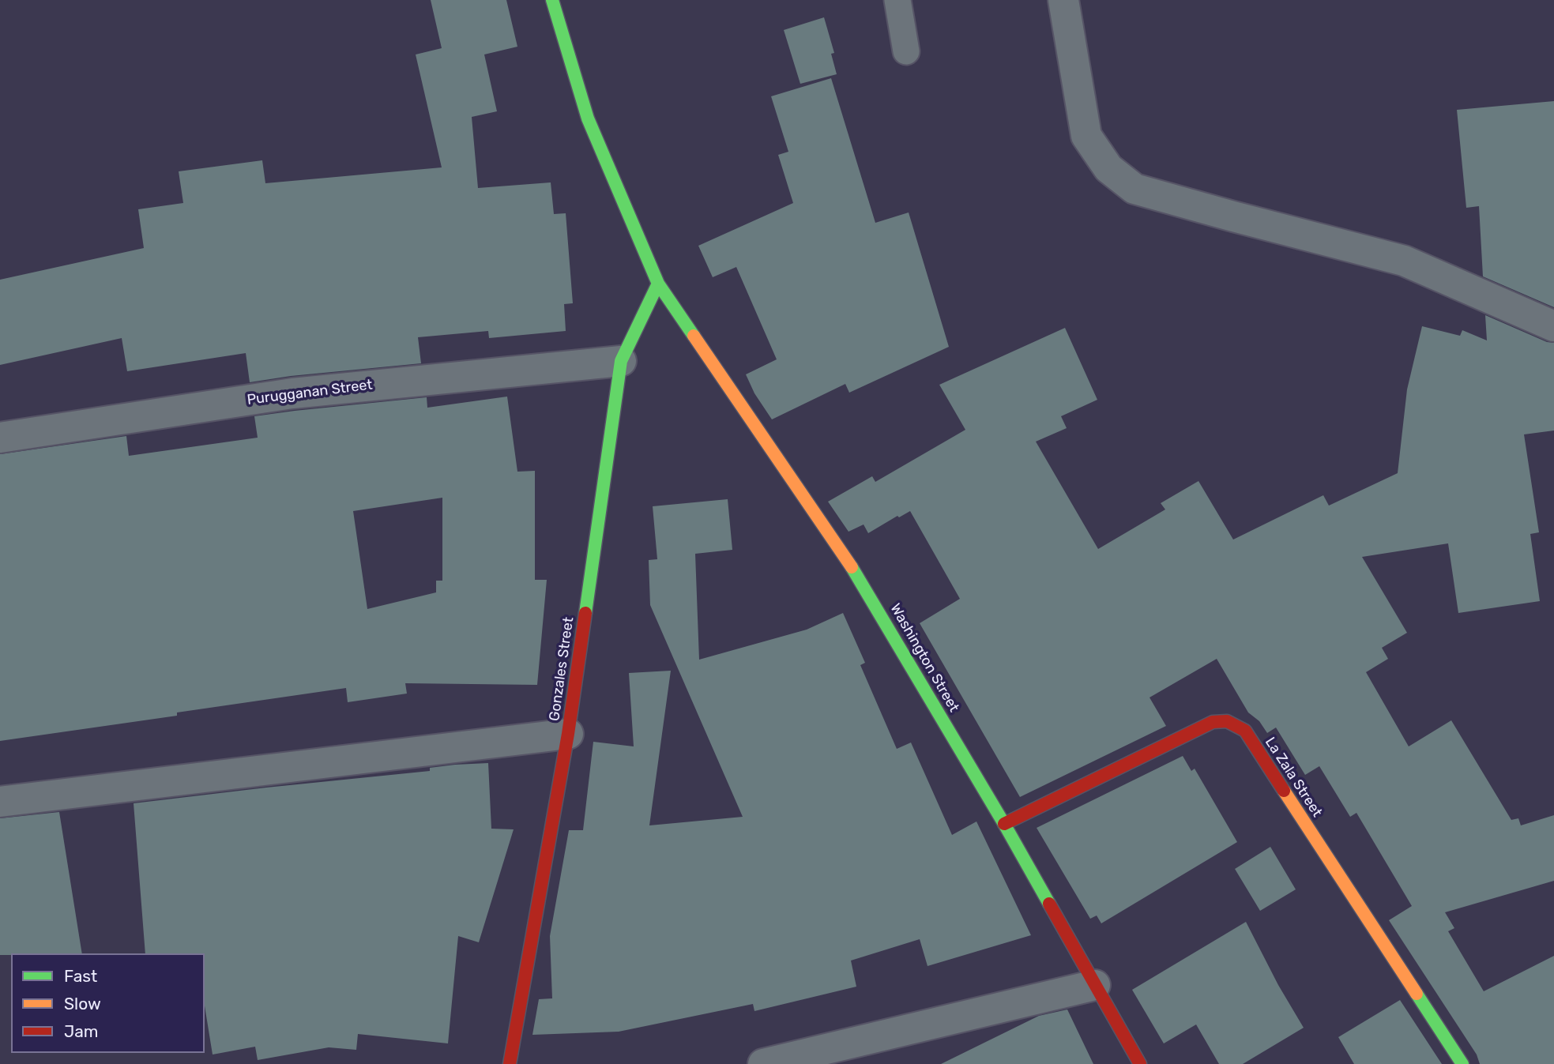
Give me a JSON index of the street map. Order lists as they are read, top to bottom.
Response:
{
  "streets": {
    "street": [
      "Purugganan Street",
      "Washington Street",
      "Gonzales Street",
      "La Zala Street"
    ]
  },
  "crossings": [
    ["Purugganan Street", "Gonzales Street"],
    ["Washington Street", "Gonzales Street"],
    ["Washington Street", "La Zala Street"]
  ],
  "legend": ["Fast", "Slow", "Jam"]
}
